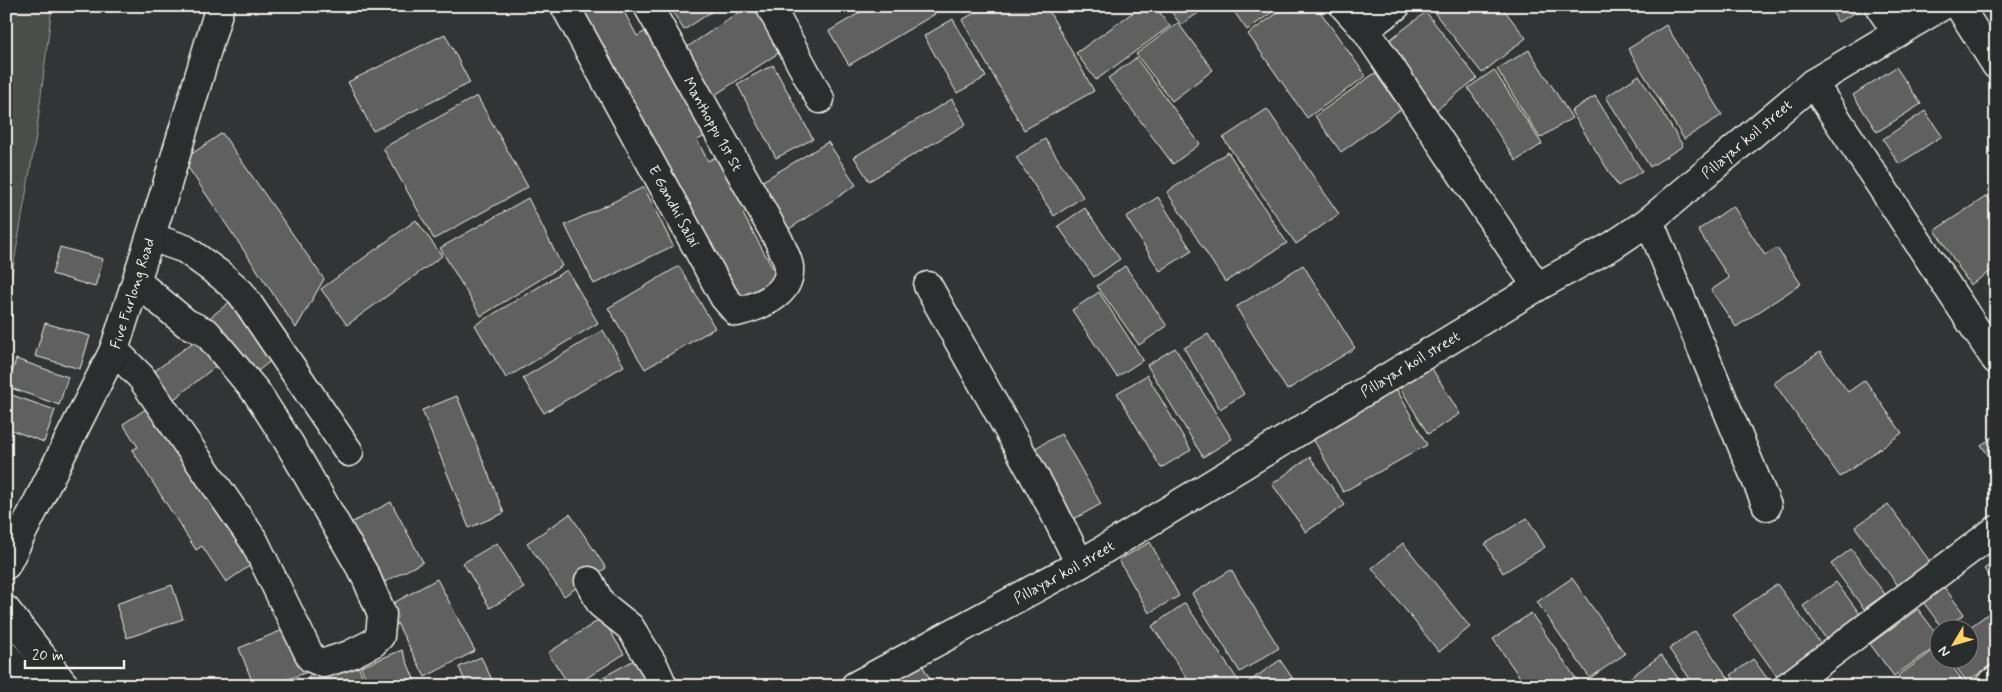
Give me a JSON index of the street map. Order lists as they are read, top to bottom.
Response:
{
  "streets": {
    "street": [
      "Manthoppu 1st St",
      "Pillayar koil street",
      "E Gandhi Salai",
      "Five Furlong Road"
    ]
  },
  "crossings": [
    ["Manthoppu 1st St", "E Gandhi Salai"]
  ],
  "scale_bar": "20 m",
  "north": "bottom left"
}
